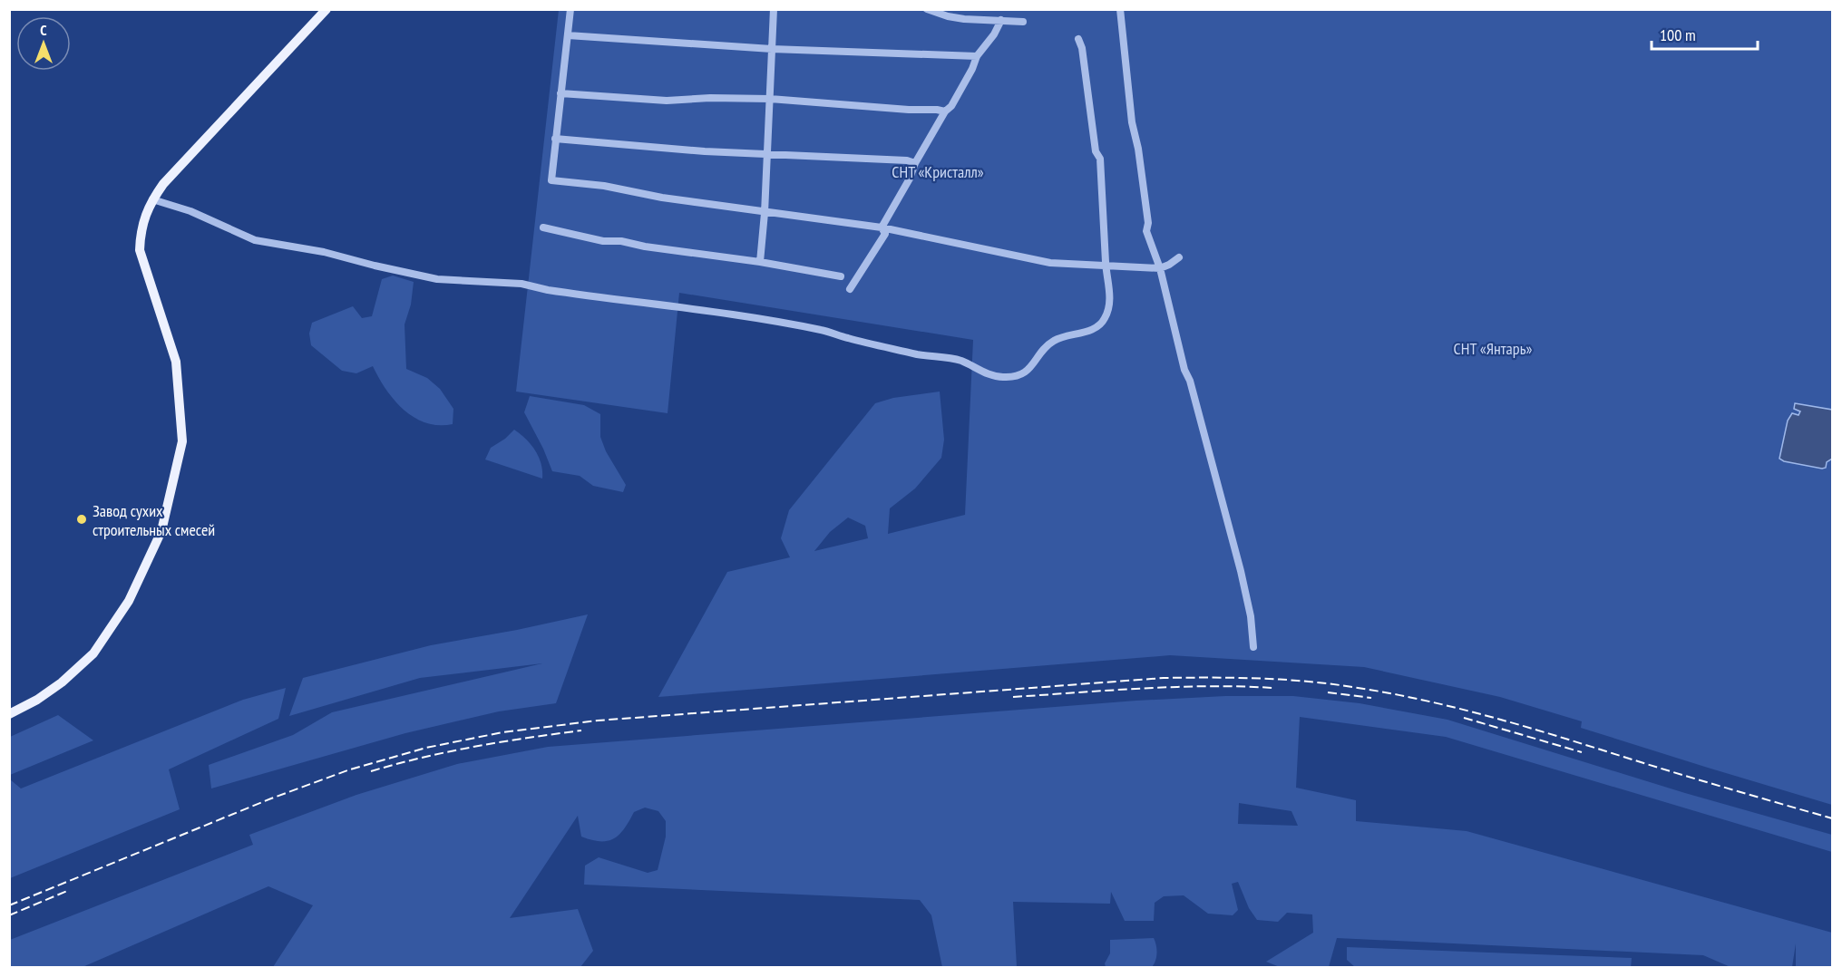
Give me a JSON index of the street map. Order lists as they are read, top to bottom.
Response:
{
  "parks": ["СНТ «Кристалл»", "СНТ «Янтарь»"],
  "places": ["Завод сухих строительных смесей"],
  "scale_bar": "100 m",
  "north": "top"
}
